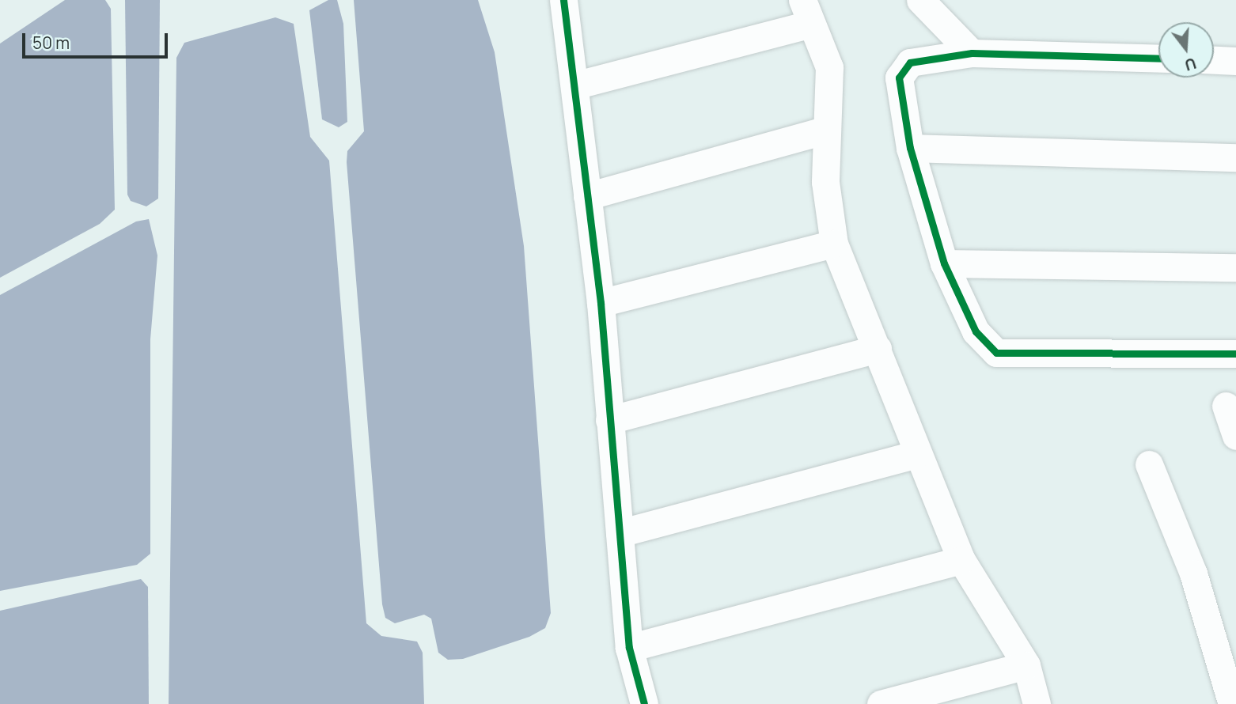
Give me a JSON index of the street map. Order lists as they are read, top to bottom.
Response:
{
  "scale_bar": "50 m",
  "north": "bottom"
}
